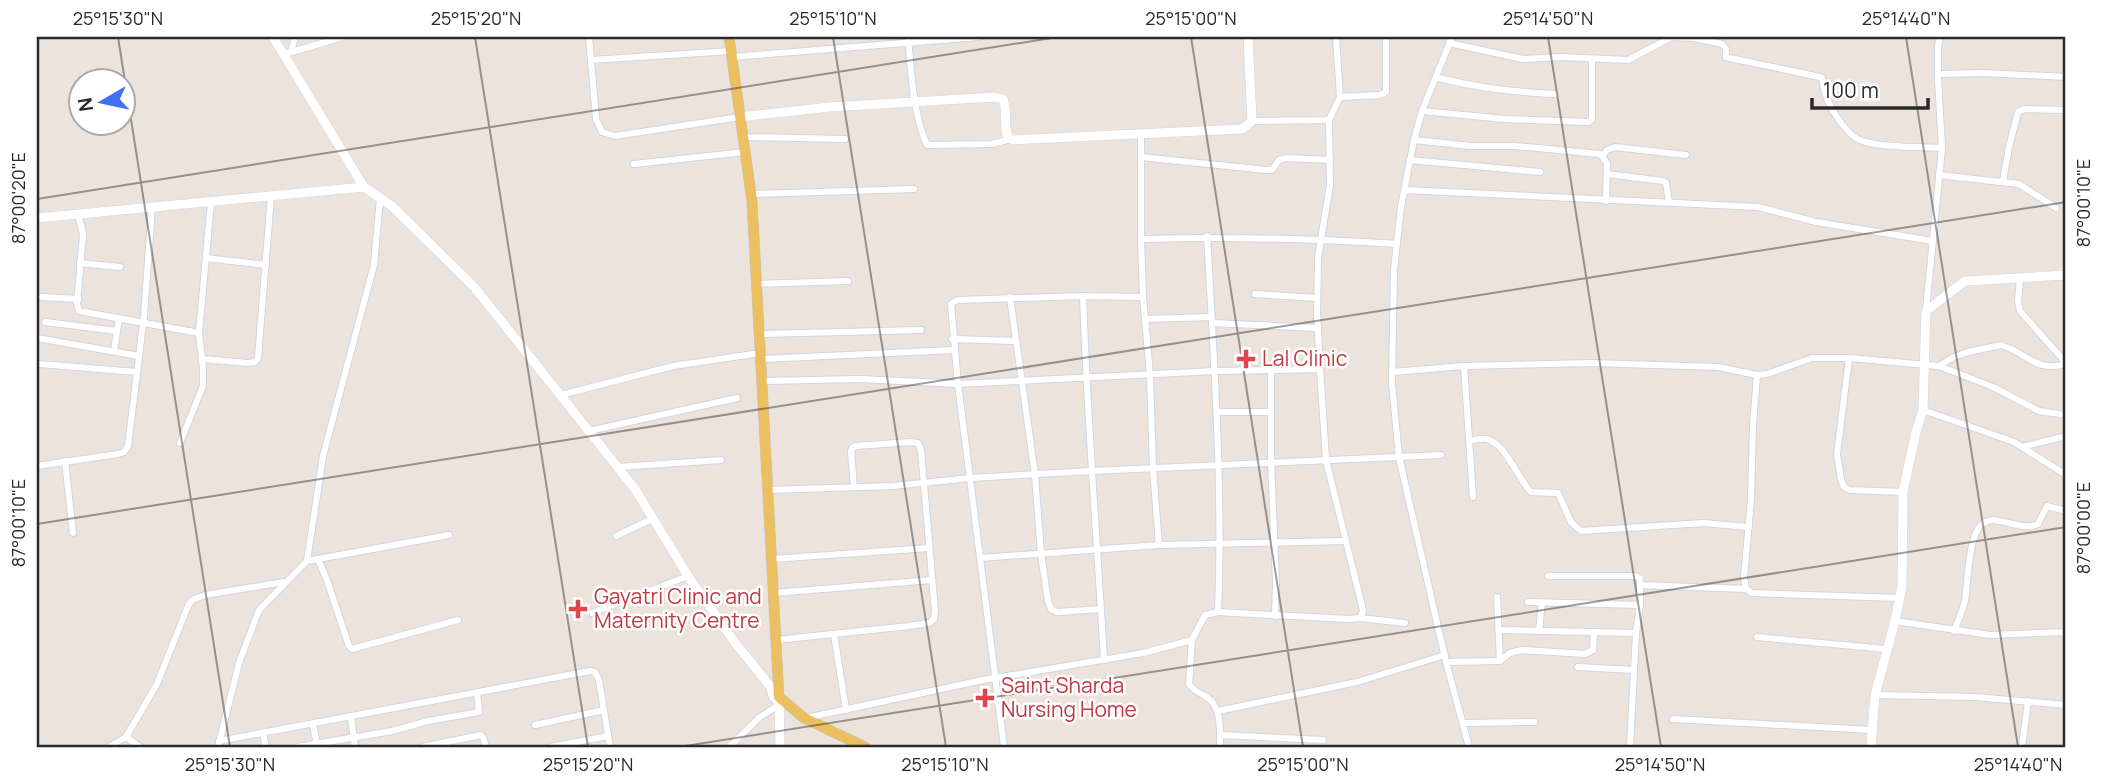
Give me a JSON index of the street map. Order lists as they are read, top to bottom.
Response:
{
  "places": {
    "health": ["Lal Clinic", "Gayatri Clinic and Maternity Centre", "Saint Sharda Nursing Home"]
  },
  "scale_bar": "100 m",
  "north": "left",
  "coordinates": [
    "25°15'30\"N",
    "25°15'20\"N",
    "25°15'10\"N",
    "25°15'00\"N",
    "25°14'50\"N",
    "25°14'40\"N",
    "87°00'20\"E",
    "87°00'10\"E",
    "87°00'00\"E"
  ]
}
